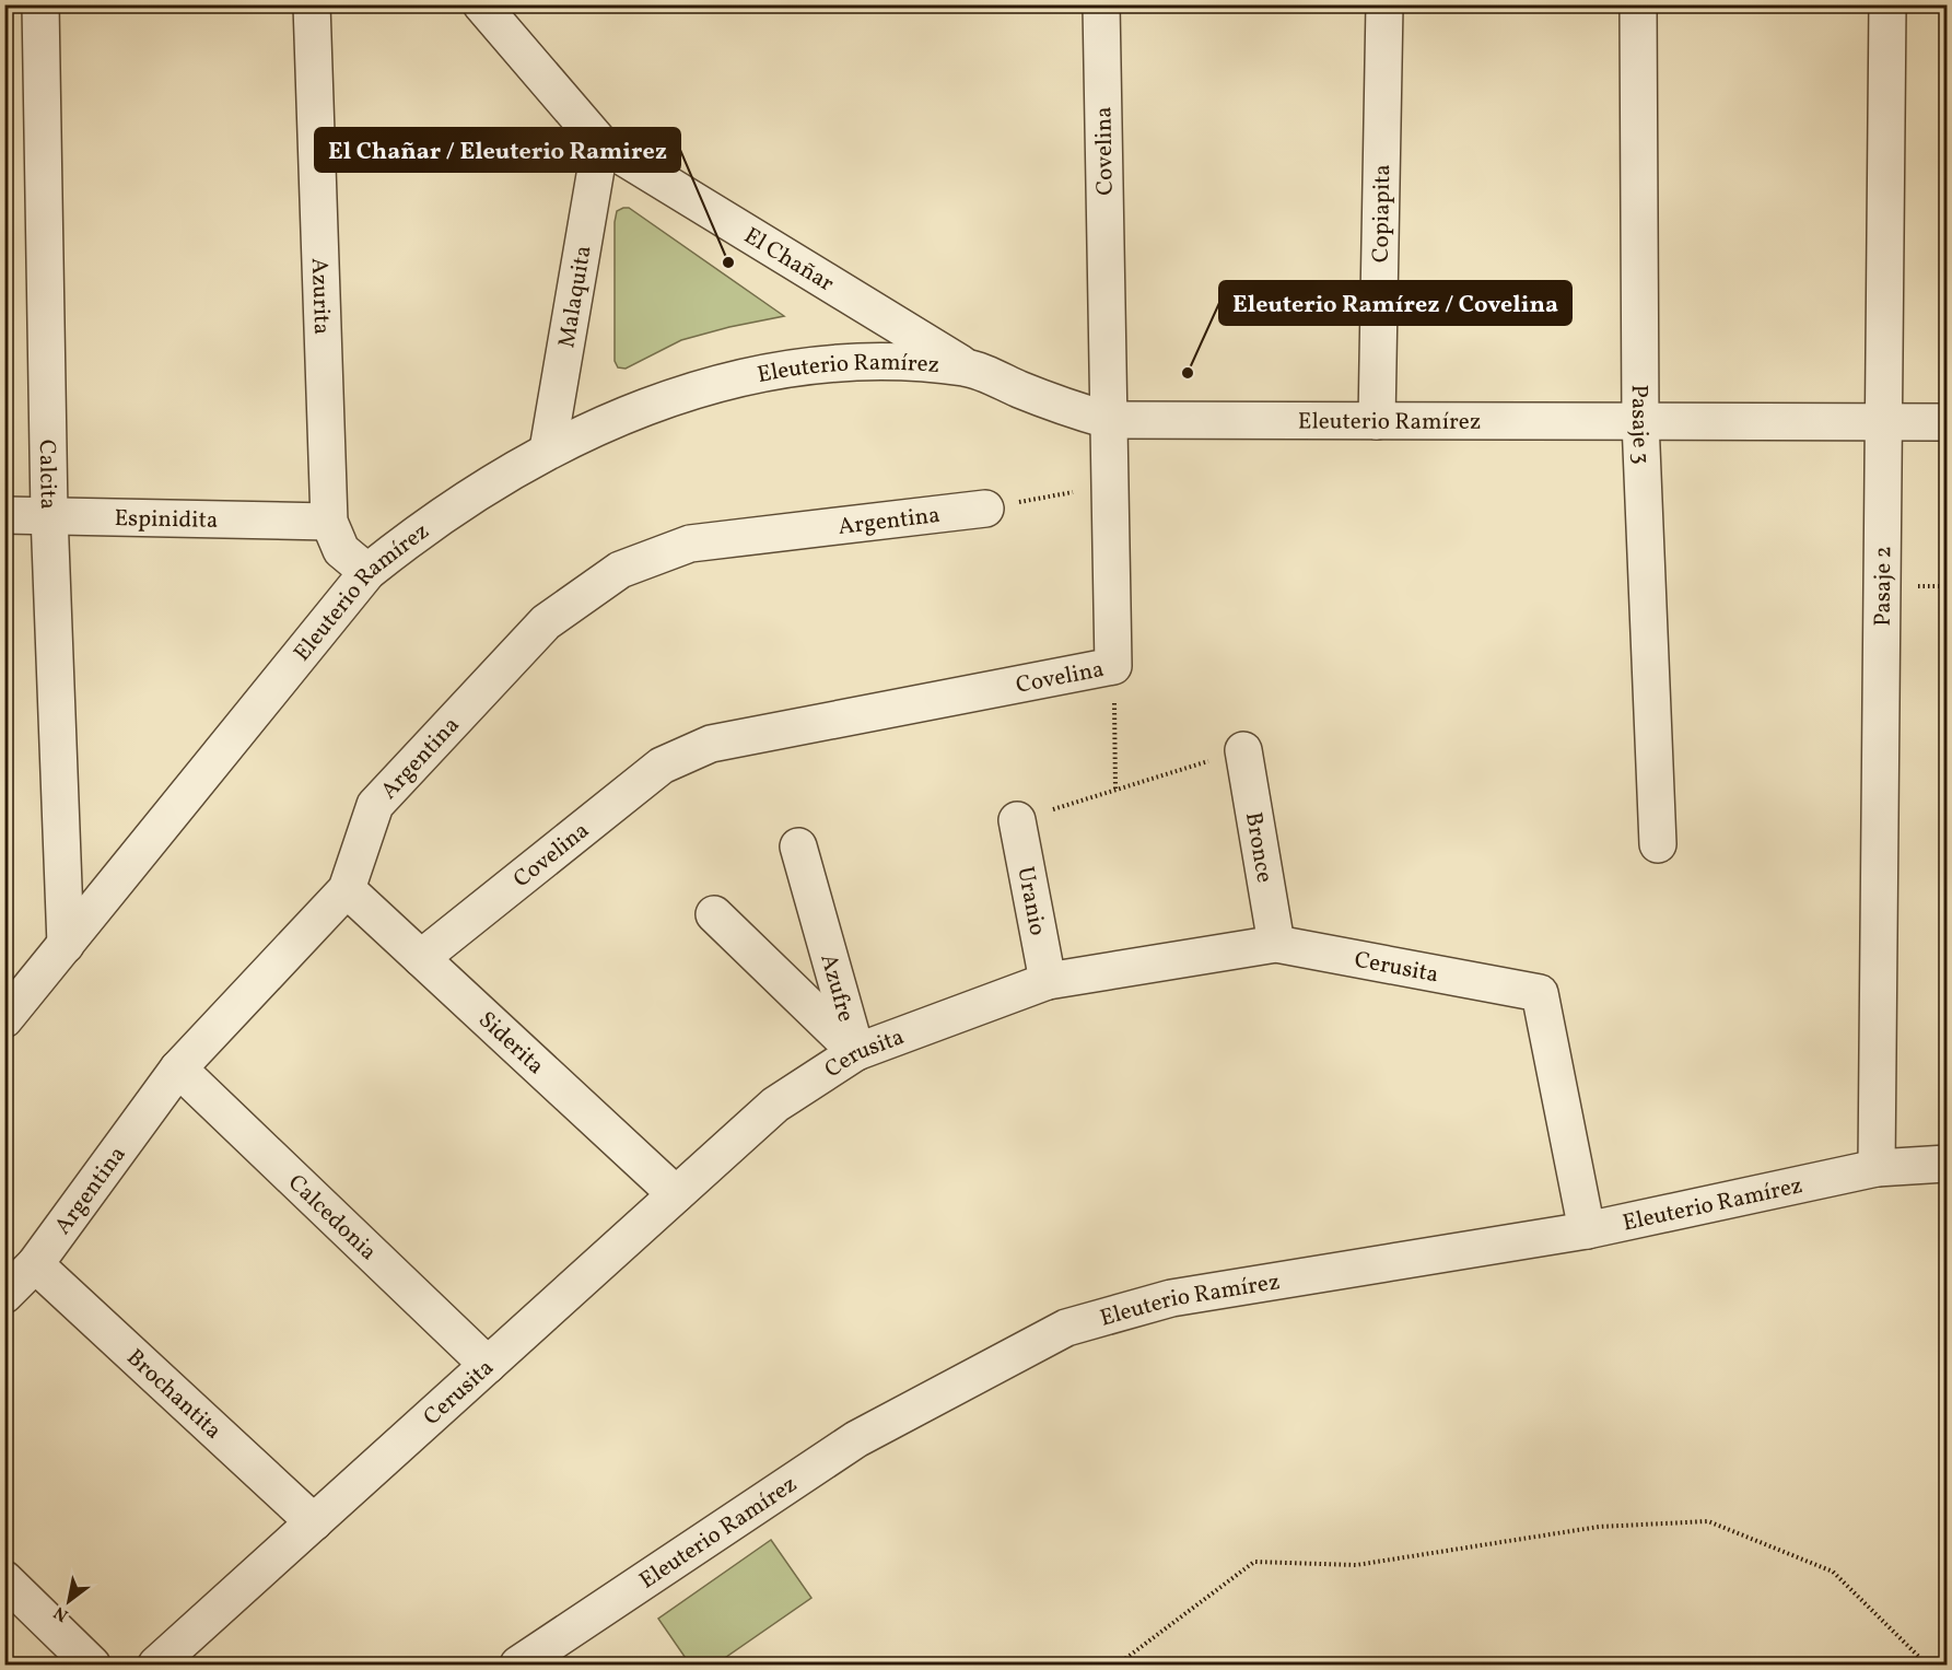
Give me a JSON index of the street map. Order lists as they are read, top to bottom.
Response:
{
  "streets": {
    "street": [
      "Covelina",
      "Copiapita",
      "El Chañar",
      "Azurita",
      "Malaquita",
      "Eleuterio Ramírez",
      "Pasaje 3",
      "Calcita",
      "Espinidita",
      "Argentina",
      "Pasaje 2",
      "Bronce",
      "Uranio",
      "Cerusita",
      "Azufre",
      "Siderita",
      "Calcedonia",
      "Brochantita"
    ]
  },
  "crossings": [
    ["Covelina", "Eleuterio Ramírez"],
    ["Covelina", "Siderita"],
    ["Copiapita", "Eleuterio Ramírez"],
    ["El Chañar", "Malaquita"],
    ["El Chañar", "Eleuterio Ramírez"],
    ["Azurita", "Eleuterio Ramírez"],
    ["Azurita", "Espinidita"],
    ["Malaquita", "Eleuterio Ramírez"],
    ["Eleuterio Ramírez", "Pasaje 3"],
    ["Eleuterio Ramírez", "Calcita"],
    ["Eleuterio Ramírez", "Pasaje 2"],
    ["Eleuterio Ramírez", "Cerusita"],
    ["Calcita", "Espinidita"],
    ["Argentina", "Siderita"],
    ["Argentina", "Calcedonia"],
    ["Argentina", "Brochantita"],
    ["Bronce", "Cerusita"],
    ["Uranio", "Cerusita"],
    ["Cerusita", "Azufre"],
    ["Cerusita", "Siderita"],
    ["Cerusita", "Calcedonia"],
    ["Cerusita", "Brochantita"]
  ],
  "places": ["El Chañar / Eleuterio Ramirez", "Eleuterio Ramírez / Covelina"],
  "north": "bottom left"
}
